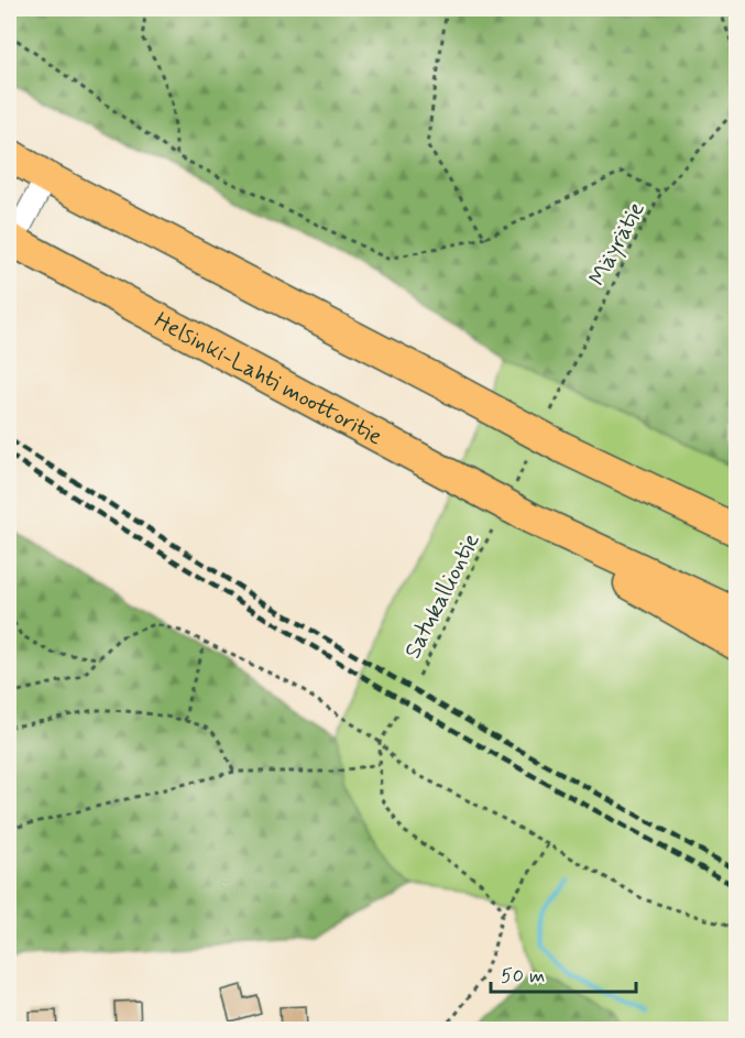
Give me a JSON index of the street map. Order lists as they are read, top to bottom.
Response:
{
  "streets": {
    "highway": ["Helsinki-Lahti moottoritie"],
    "path": ["Mäyrätie", "Satukalliontie"]
  },
  "scale_bar": "50 m"
}
